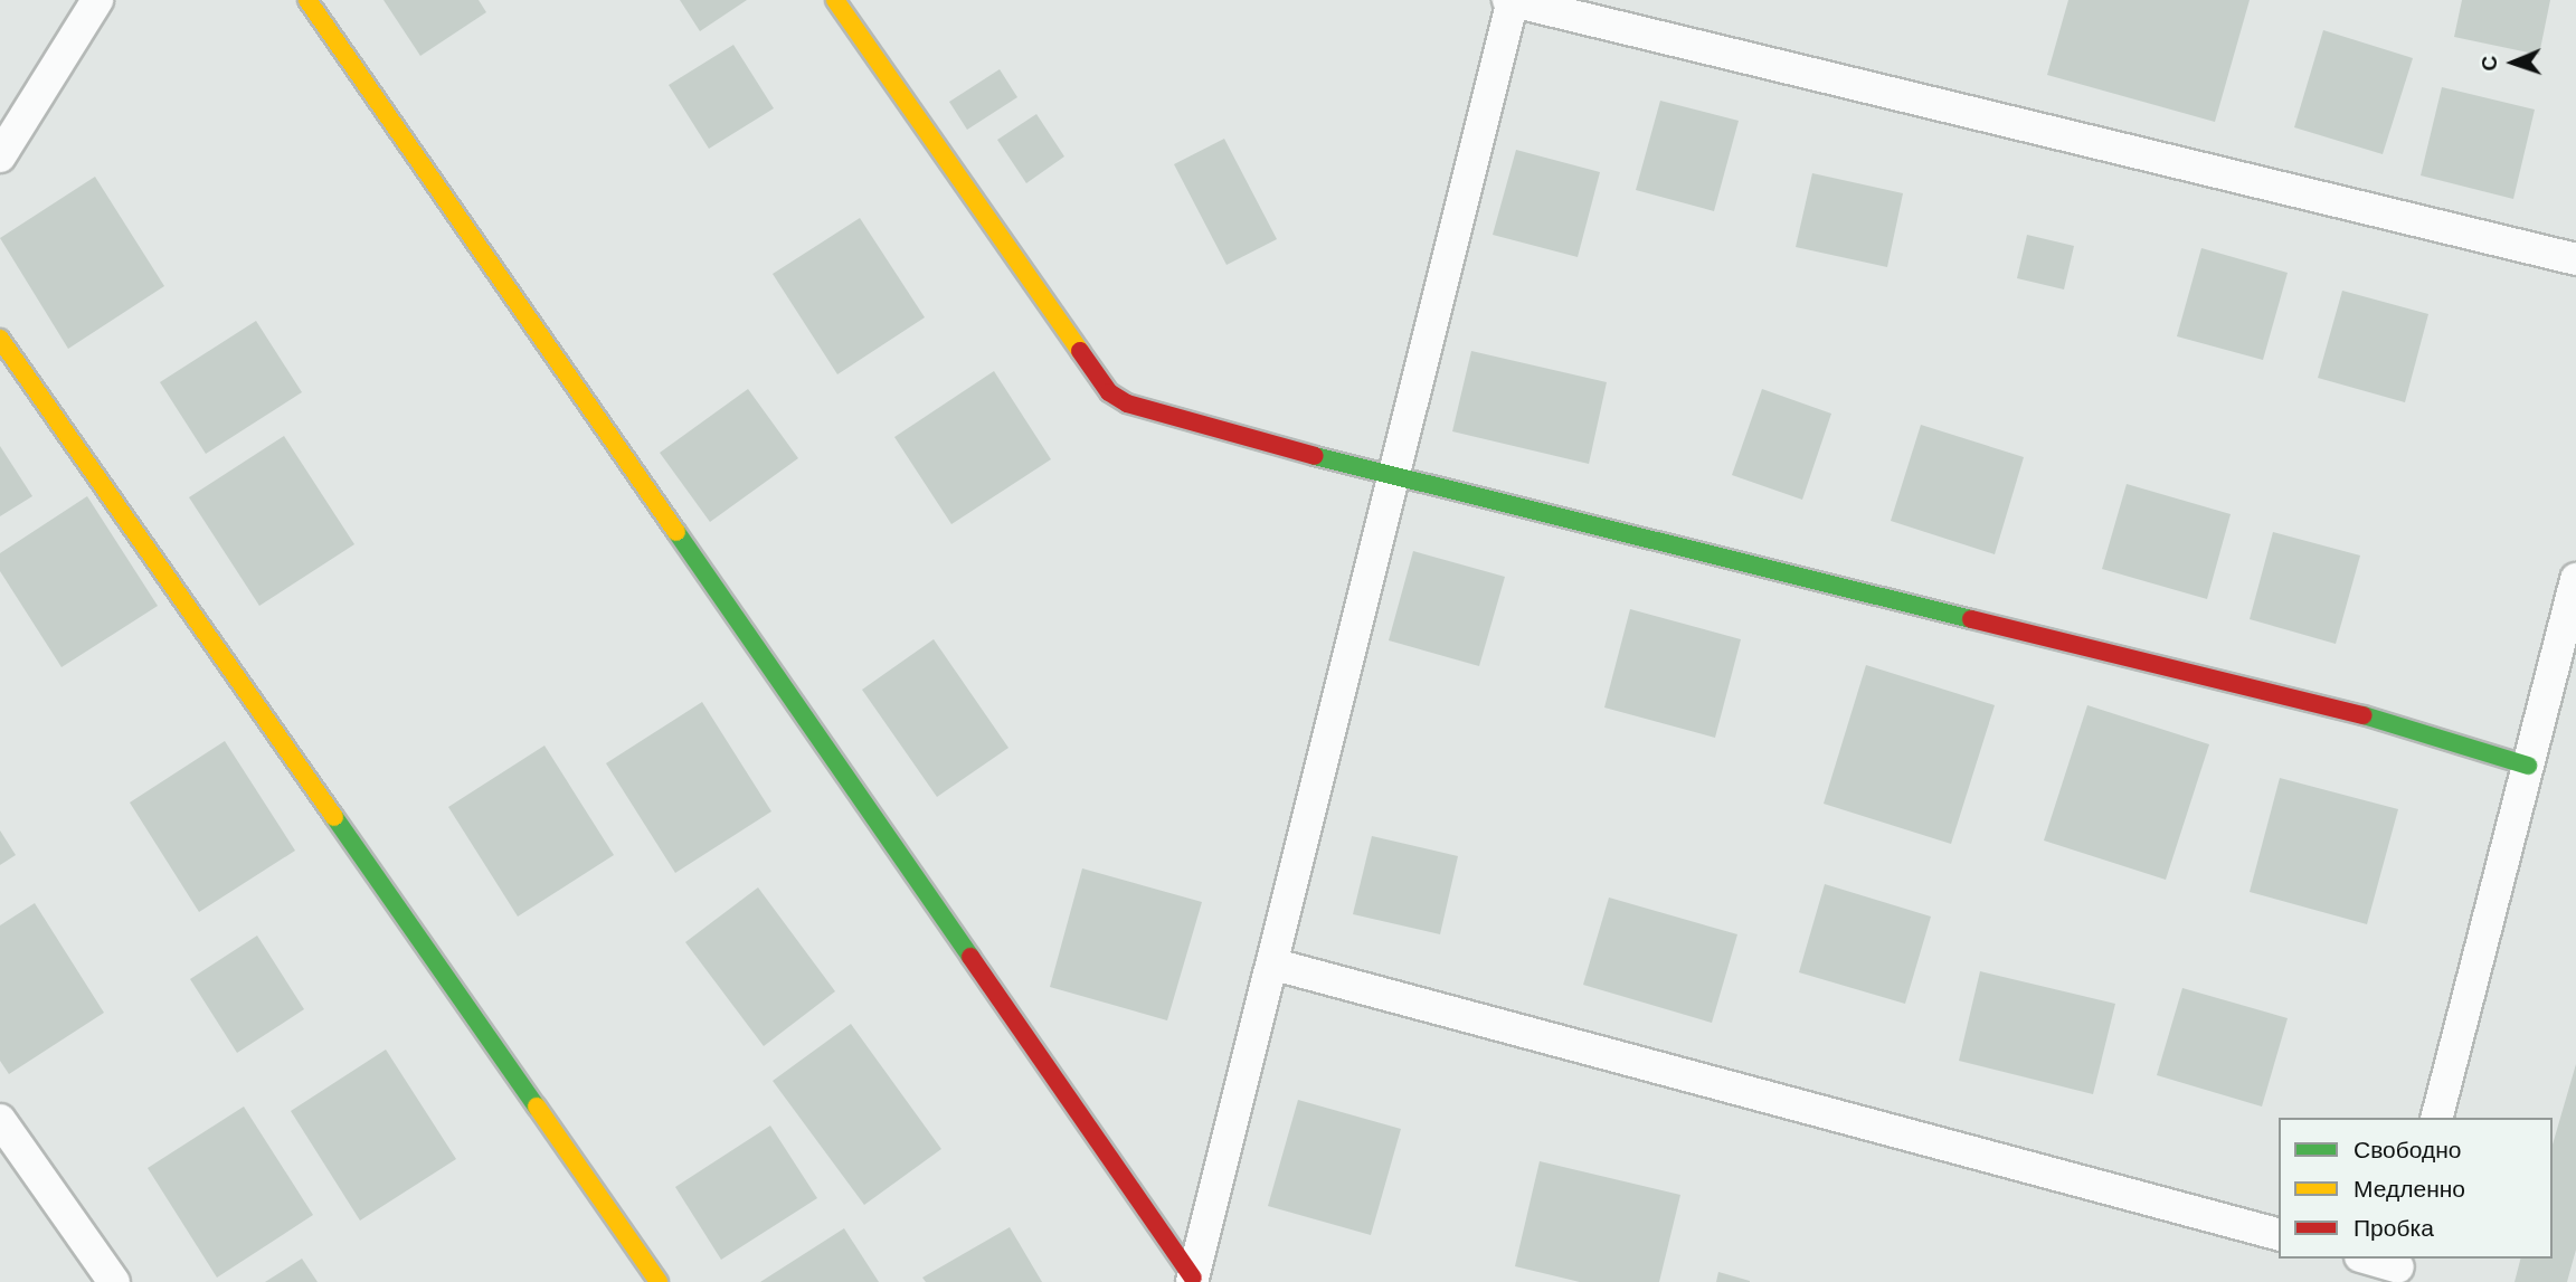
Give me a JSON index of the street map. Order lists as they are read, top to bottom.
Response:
{
  "legend": ["Свободно", "Медленно", "Пробка"],
  "north": "left"
}
